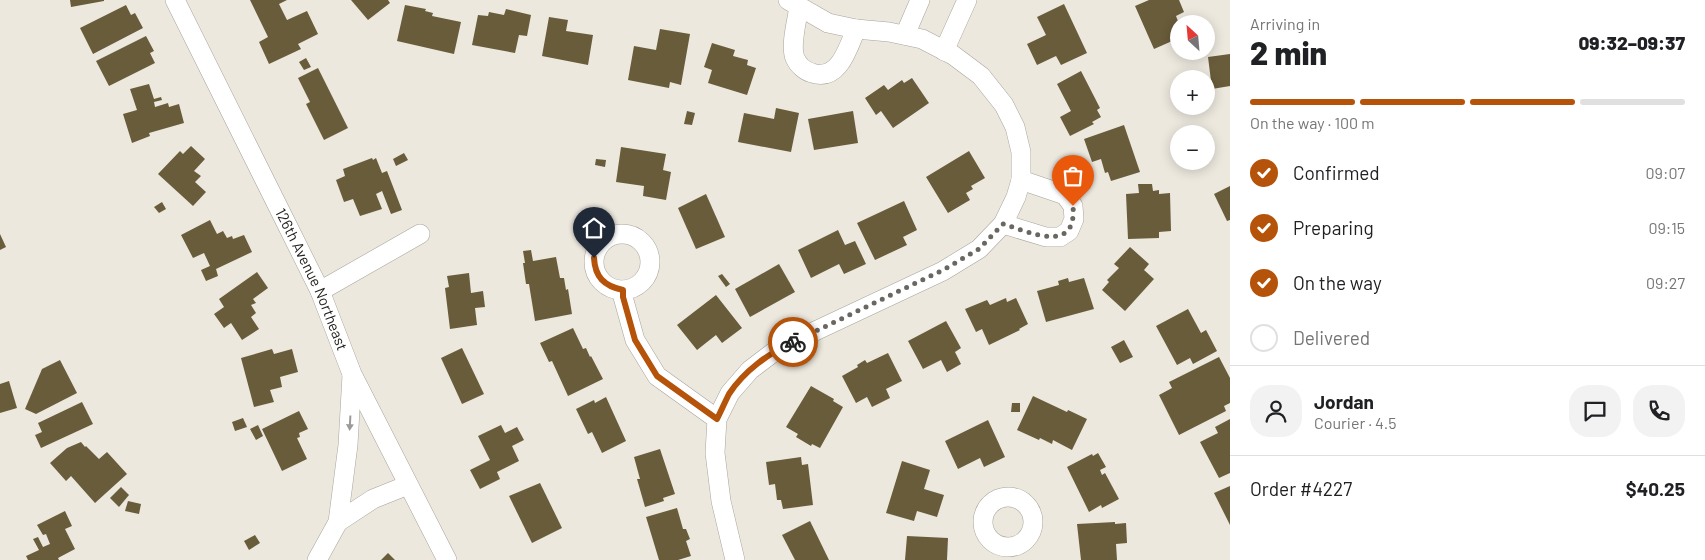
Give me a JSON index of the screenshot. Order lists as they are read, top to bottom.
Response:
{
  "streets": {
    "street": ["126th Avenue Northeast"]
  },
  "north": "top left",
  "page": {
    "heading": ["2 min", "Arriving in", "09:32–09:37"],
    "panel": [
      "Jordan",
      "Courier · 4.5",
      "Order #4227",
      "$40.25"
    ],
    "map_buttons": ["+", "−"],
    "bar": "On the way · 100 m",
    "list": [
      ["Confirmed", "09:07"],
      ["Preparing", "09:15"],
      ["On the way", "09:27"],
      "Delivered"
    ]
  }
}
